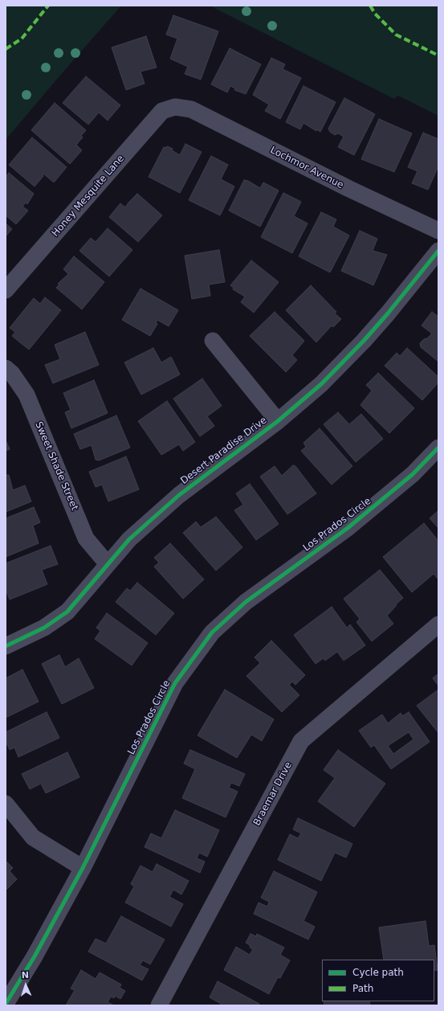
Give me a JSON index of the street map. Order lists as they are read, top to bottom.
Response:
{
  "streets": {
    "street": [
      "Lochmor Avenue",
      "Honey Mesquite Lane",
      "Desert Paradise Drive",
      "Sweet Shade Street",
      "Los Prados Circle",
      "Braemar Drive"
    ]
  },
  "crossings": [
    ["Lochmor Avenue", "Honey Mesquite Lane"],
    ["Desert Paradise Drive", "Sweet Shade Street"]
  ],
  "legend": ["Cycle path", "Path"],
  "north": "top"
}
